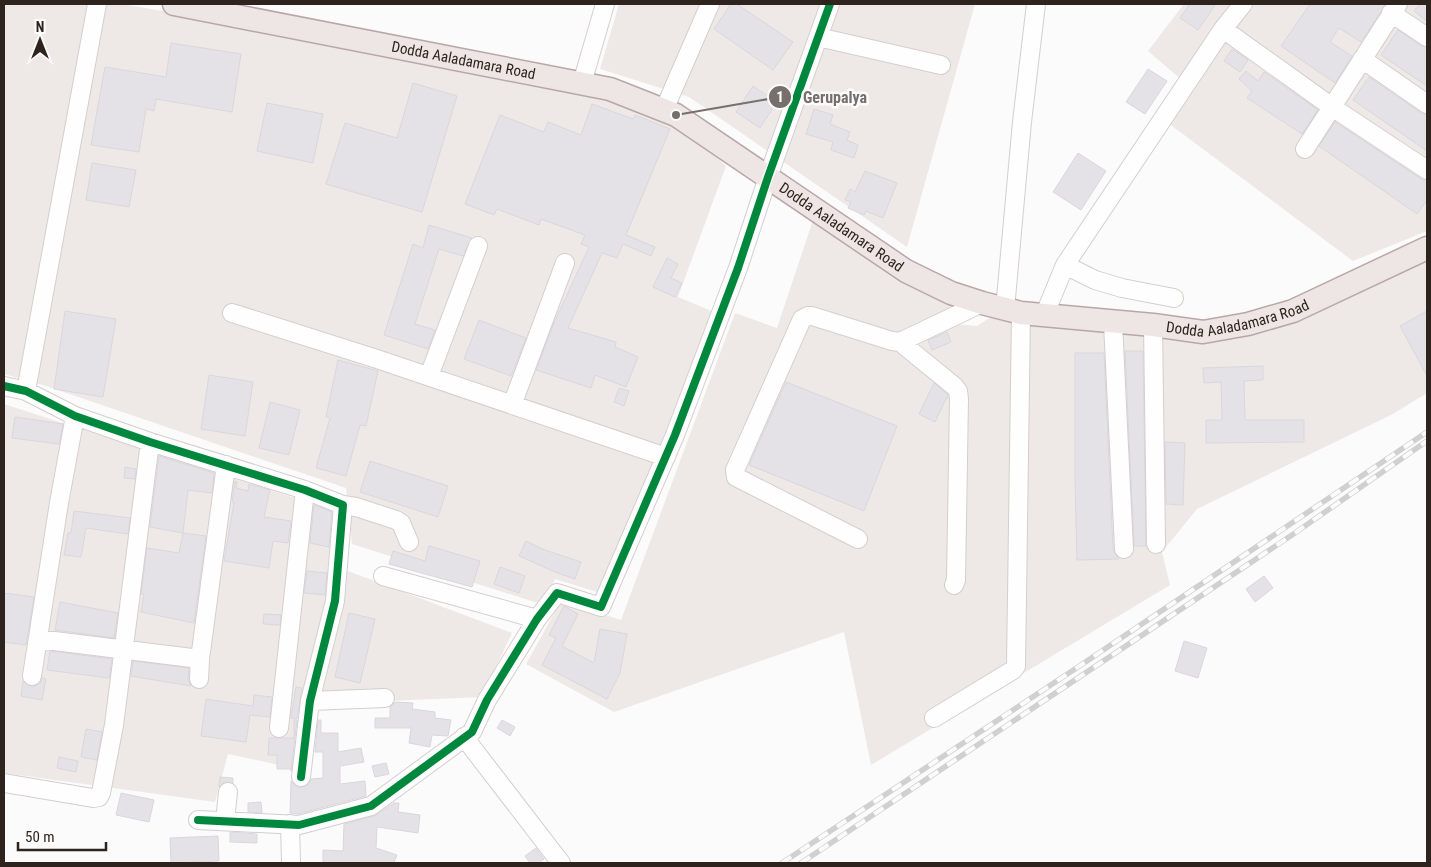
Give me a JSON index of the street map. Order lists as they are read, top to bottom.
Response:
{
  "streets": {
    "main road": ["Dodda Aaladamara Road"]
  },
  "places": ["Gerupalya"],
  "scale_bar": "50 m",
  "north": "top"
}
